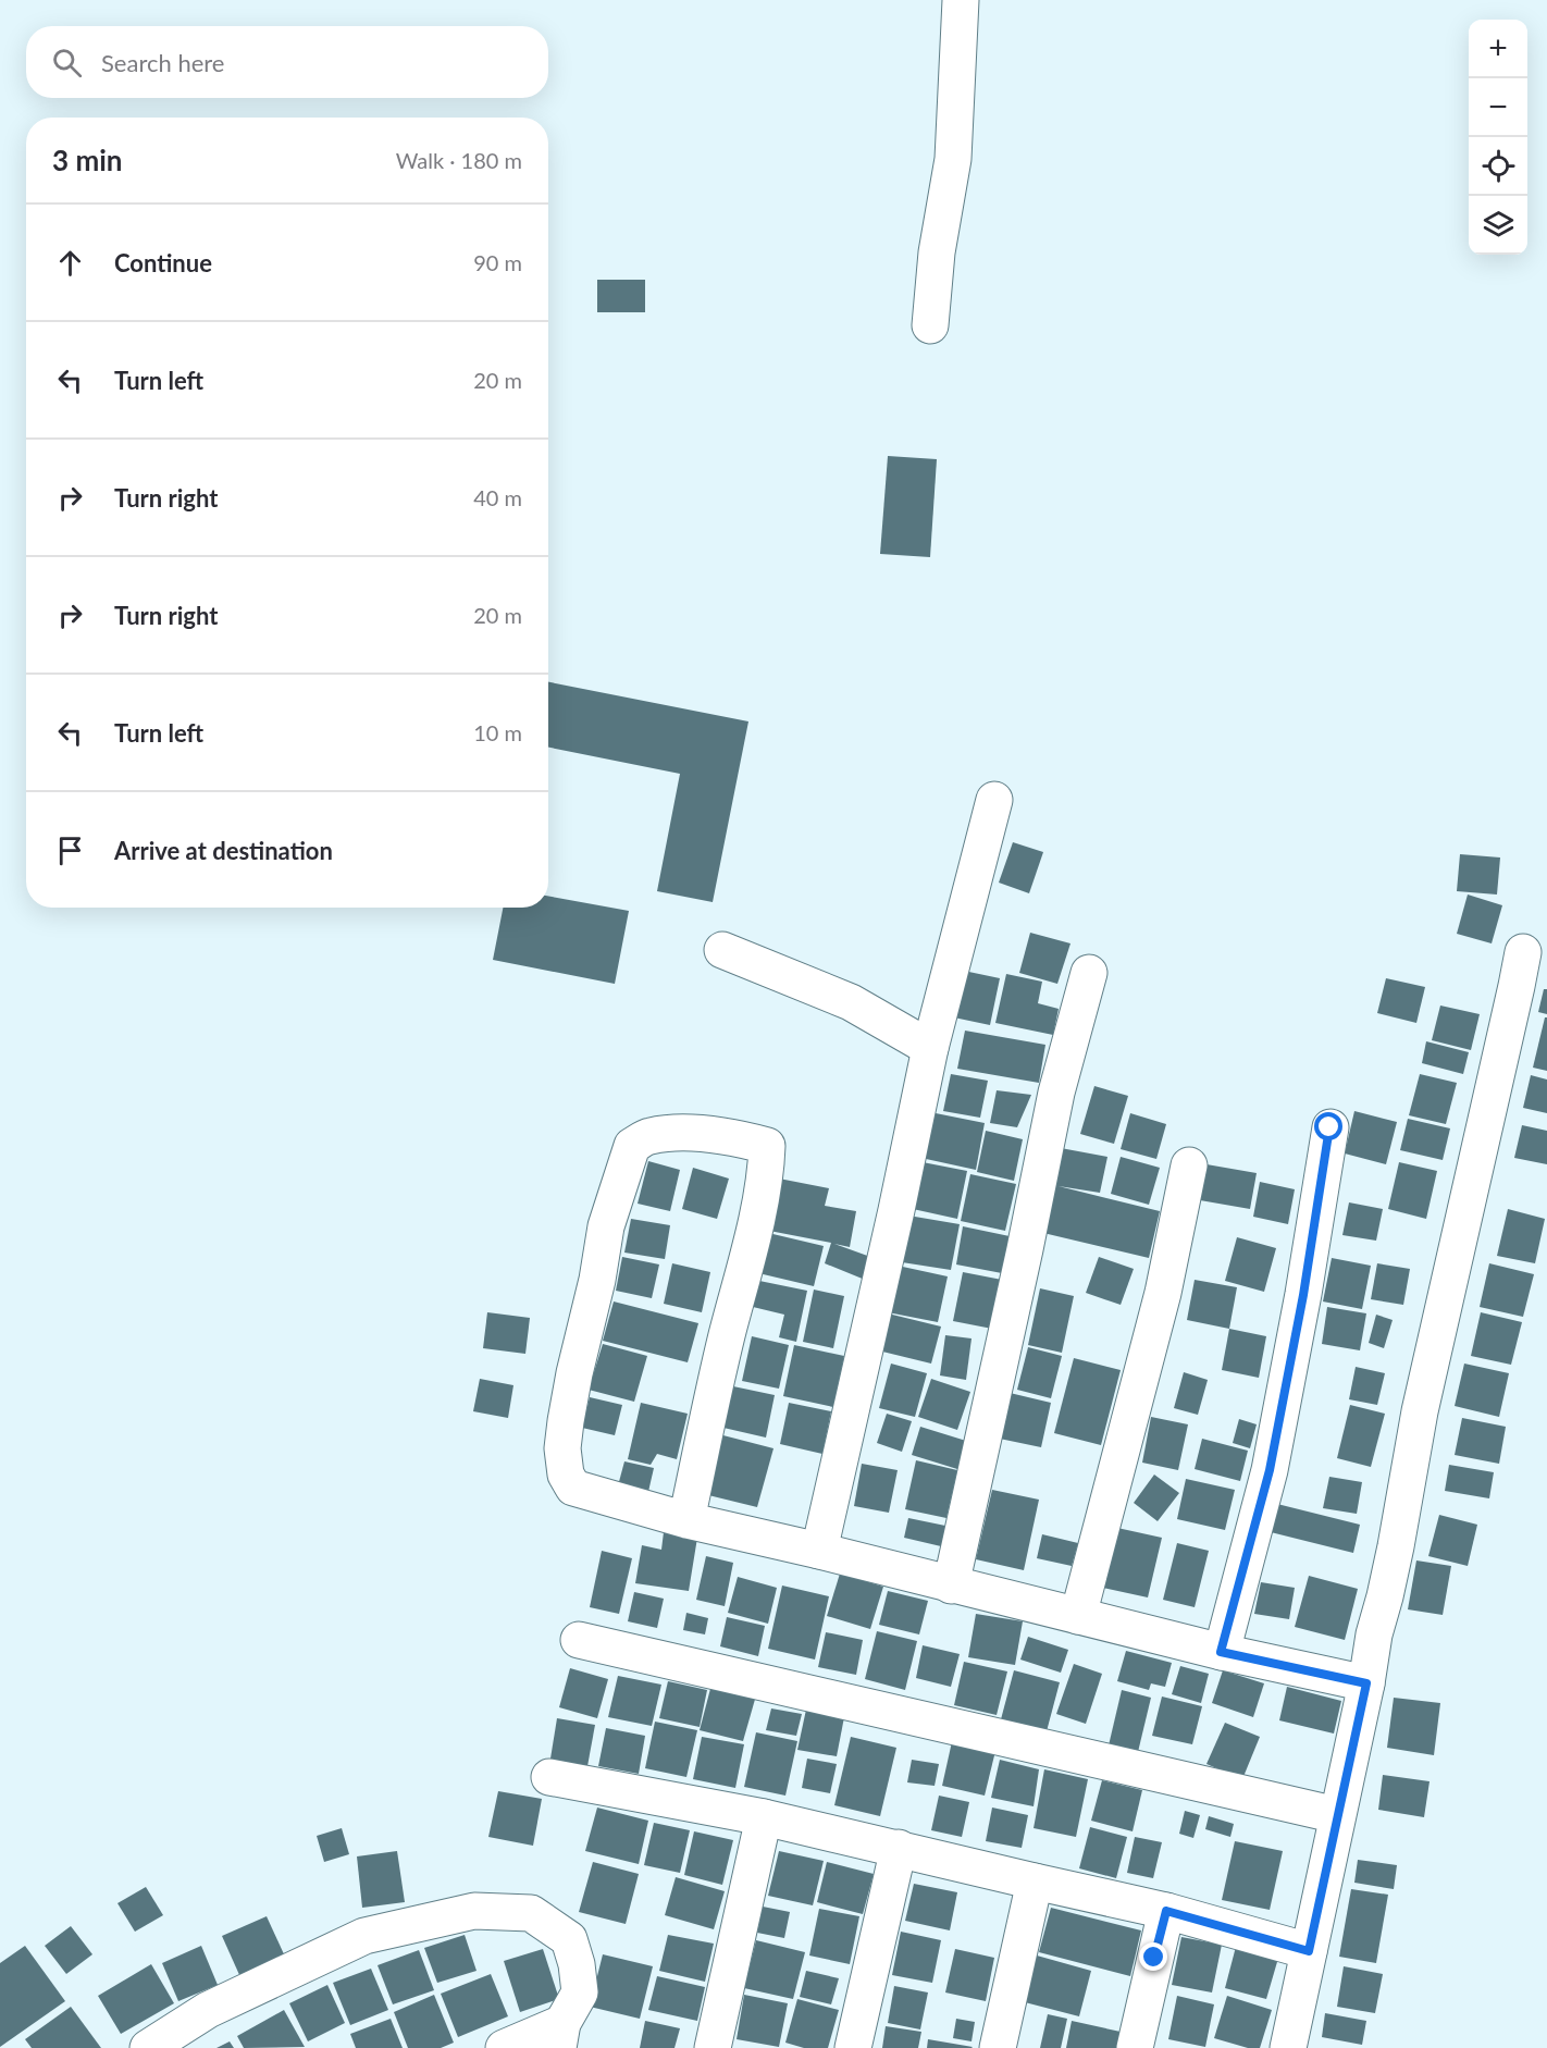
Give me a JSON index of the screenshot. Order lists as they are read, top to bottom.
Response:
{
  "page": {
    "map_buttons": ["+", "−"],
    "search": "Search here",
    "heading": ["3 min", "Walk · 180 m"],
    "list": [
      ["Continue", "90 m"],
      ["Turn left", "20 m"],
      ["Turn right", "40 m"],
      ["Turn right", "20 m"],
      ["Turn left", "10 m"],
      "Arrive at destination"
    ]
  }
}
